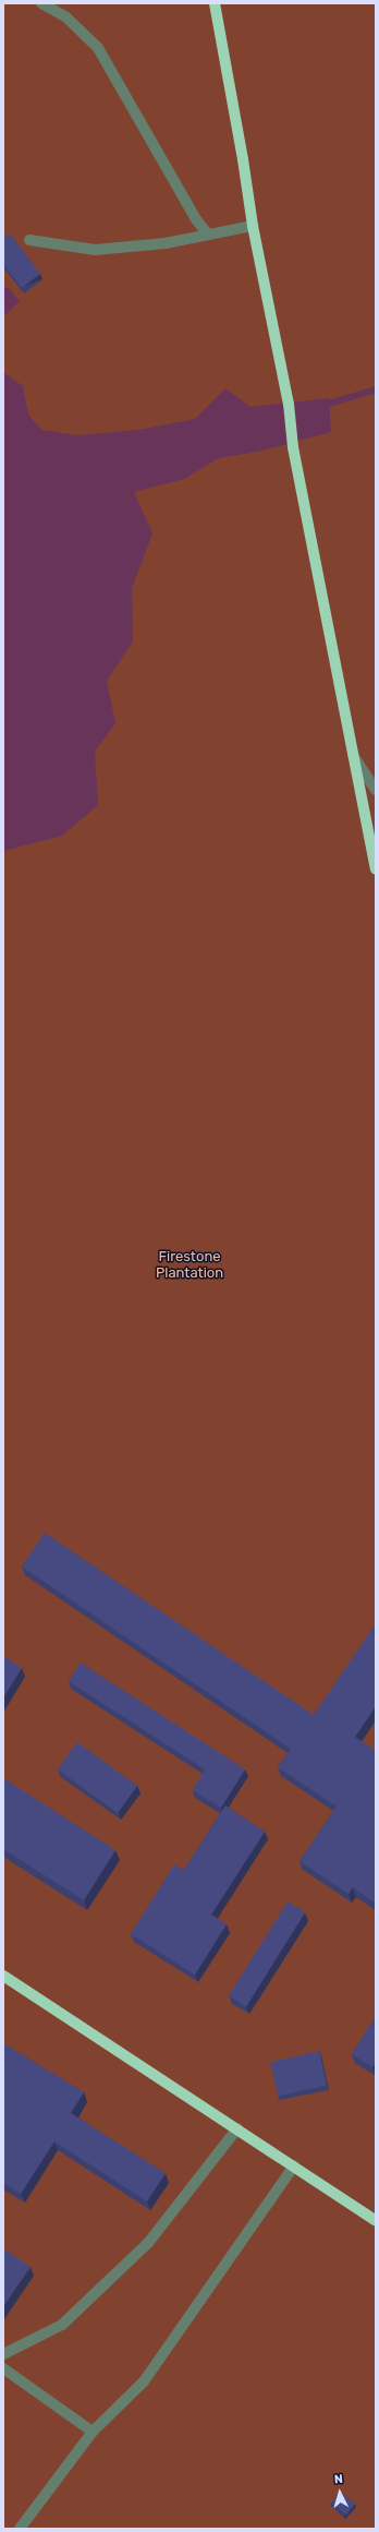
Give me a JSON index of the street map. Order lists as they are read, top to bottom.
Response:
{
  "parks": ["Firestone Plantation"],
  "north": "top"
}
